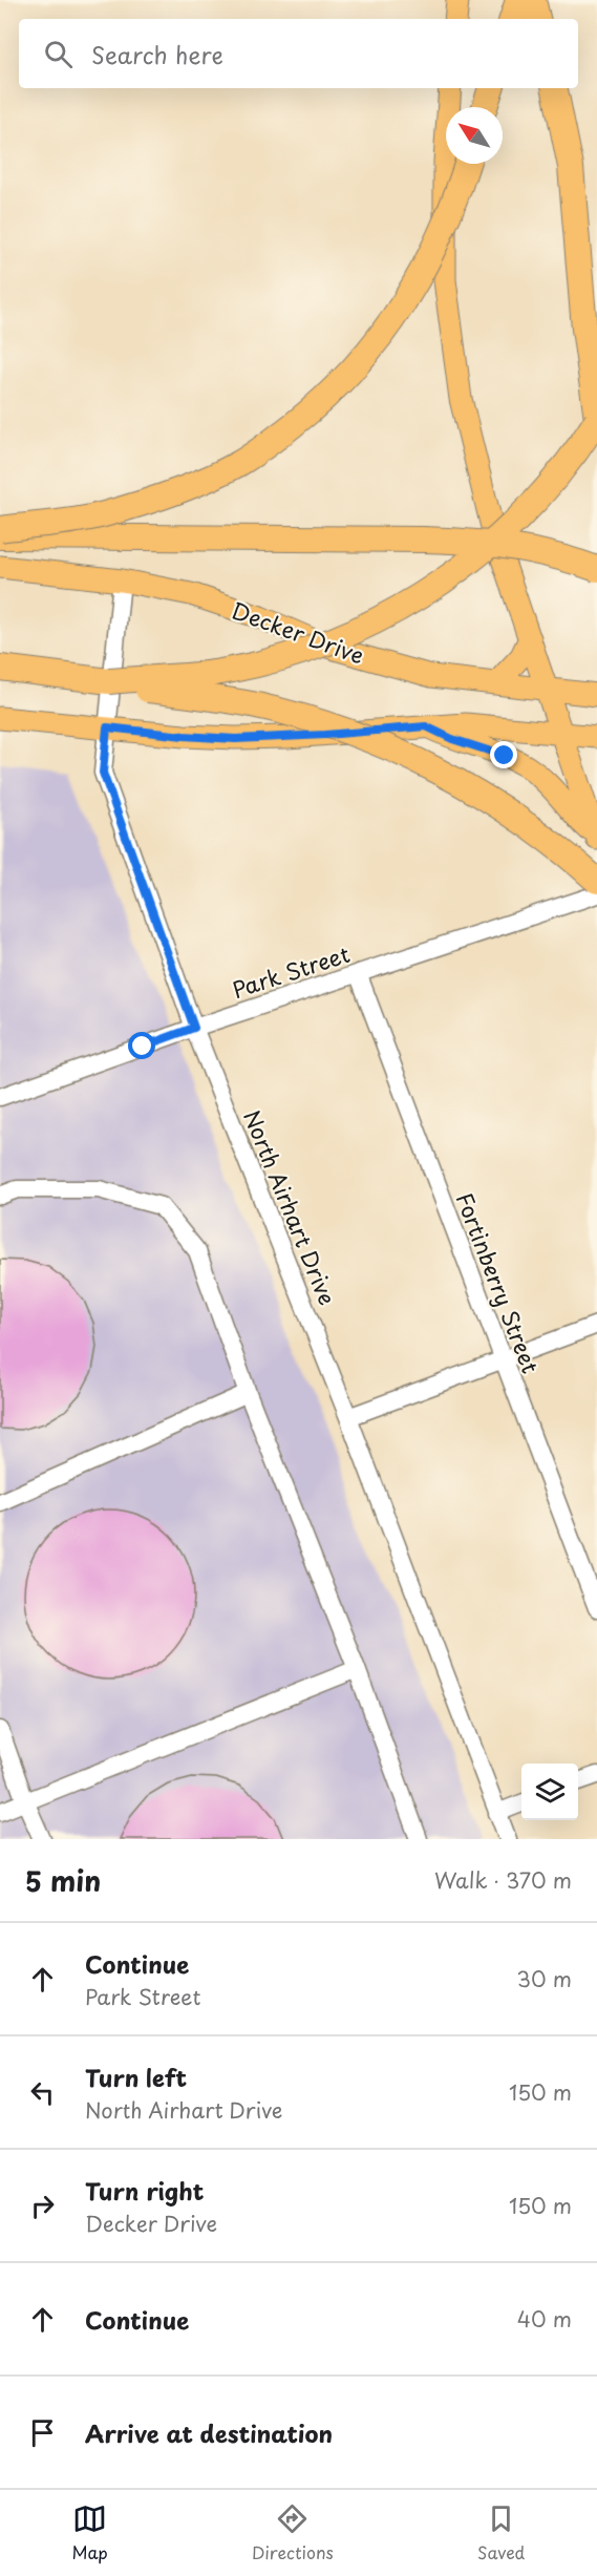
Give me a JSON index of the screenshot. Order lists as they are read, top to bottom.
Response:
{
  "streets": {
    "main road": ["Decker Drive"],
    "street": ["Park Street", "North Airhart Drive", "Fortinberry Street"]
  },
  "crossings": [
    ["Decker Drive", "North Airhart Drive"],
    ["Park Street", "North Airhart Drive"],
    ["Park Street", "Fortinberry Street"]
  ],
  "north": "top left",
  "page": {
    "search": "Search here",
    "heading": ["5 min", "Walk · 370 m"],
    "list": [
      ["Continue", "Park Street", "30 m"],
      ["Turn left", "North Airhart Drive", "150 m"],
      ["Turn right", "Decker Drive", "150 m"],
      ["Continue", "40 m"],
      "Arrive at destination"
    ],
    "nav": ["Map", "Directions", "Saved"]
  }
}
